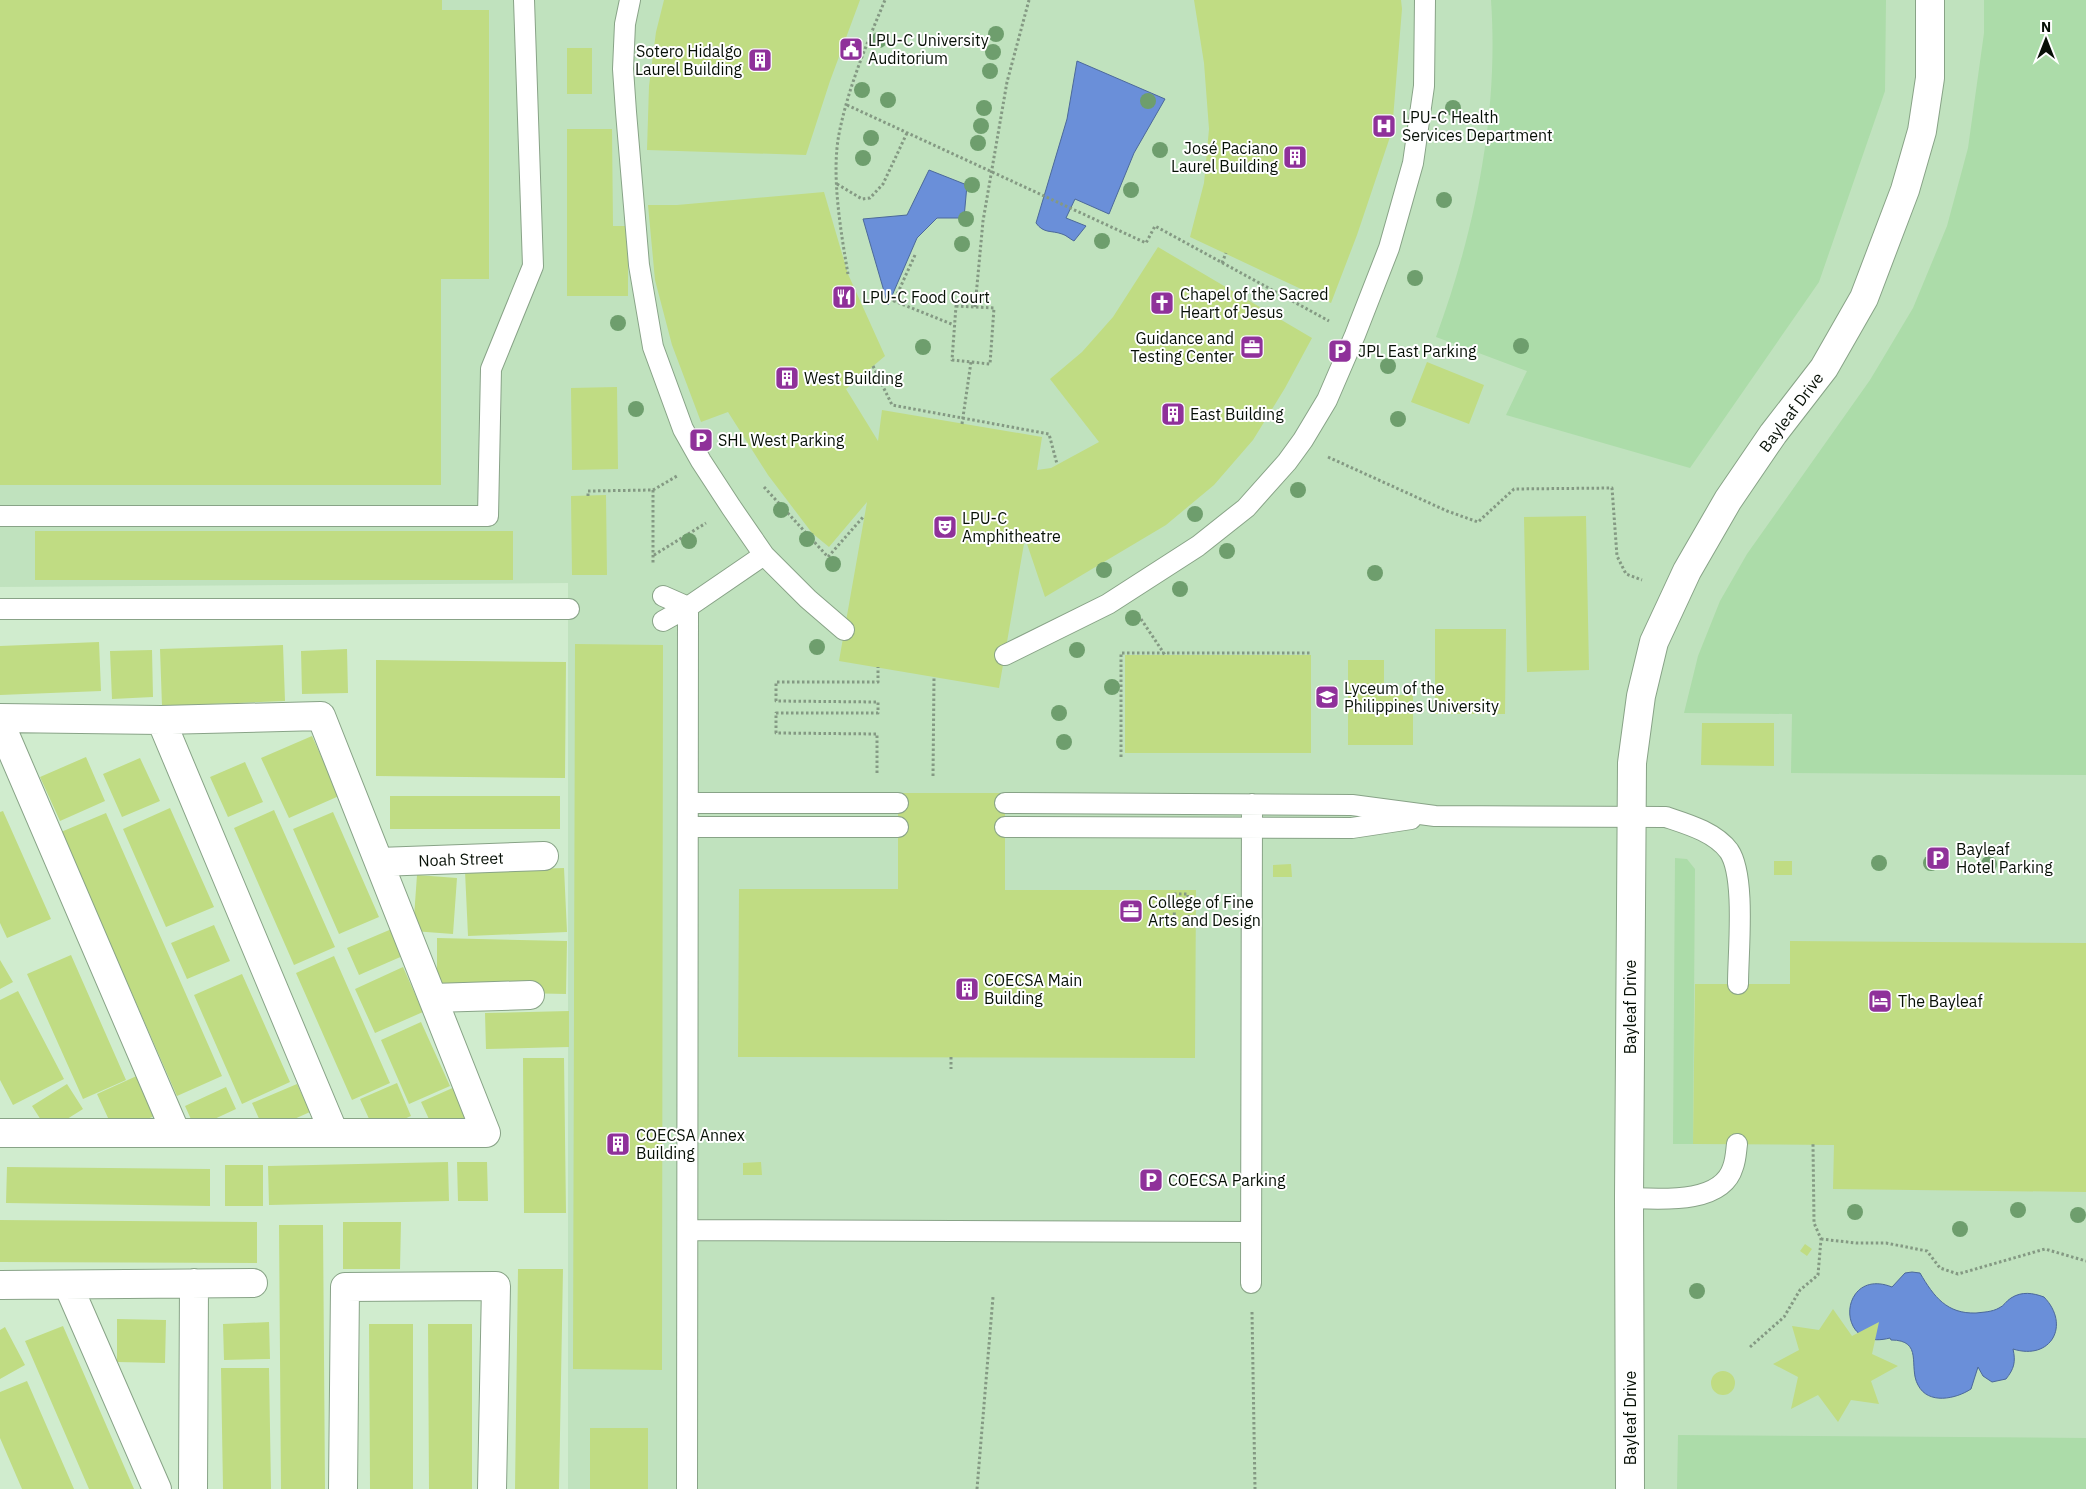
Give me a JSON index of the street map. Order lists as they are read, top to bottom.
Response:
{
  "streets": {
    "street": ["Bayleaf Drive", "Noah Street"]
  },
  "places": {
    "public building": ["LPU-C University Auditorium"],
    "building": [
      "Sotero Hidalgo Laurel Building",
      "José Paciano Laurel Building",
      "West Building",
      "East Building",
      "COECSA Main Building",
      "COECSA Annex Building"
    ],
    "hospital": ["LPU-C Health Services Department"],
    "restaurant": ["LPU-C Food Court"],
    "church": ["Chapel of the Sacred Heart of Jesus"],
    "office": ["Guidance and Testing Center", "College of Fine Arts and Design"],
    "parking": [
      "JPL East Parking",
      "SHL West Parking",
      "Bayleaf Hotel Parking",
      "COECSA Parking"
    ],
    "theatre": ["LPU-C Amphitheatre"],
    "school or university": ["Lyceum of the Philippines University"],
    "hotel": ["The Bayleaf"]
  },
  "north": "top"
}
